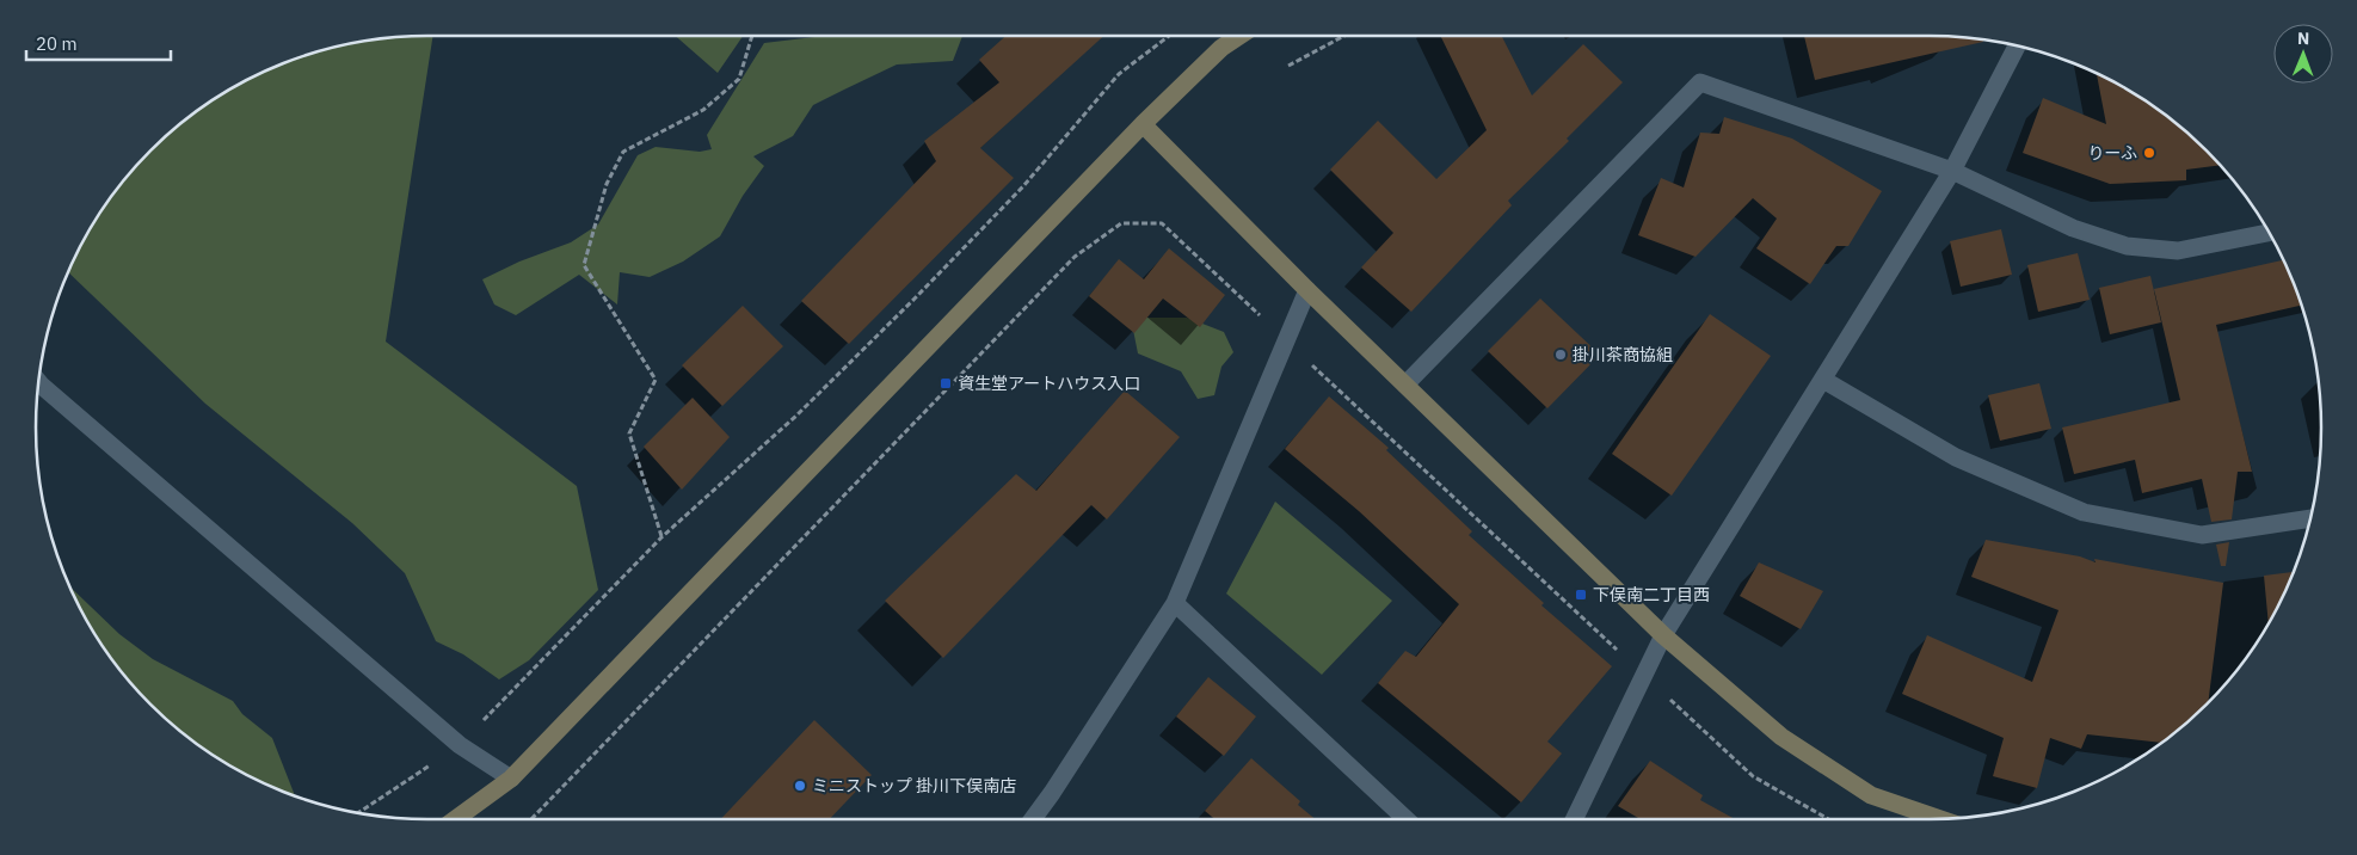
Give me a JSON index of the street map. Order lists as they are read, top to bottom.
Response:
{
  "places": {
    "other": ["りーふ", "掛川茶商協組", "ミニストップ 掛川下俣南店"],
    "transit": ["資生堂アートハウス入口", "下俣南二丁目西"]
  },
  "scale_bar": "20 m",
  "north": "top"
}
